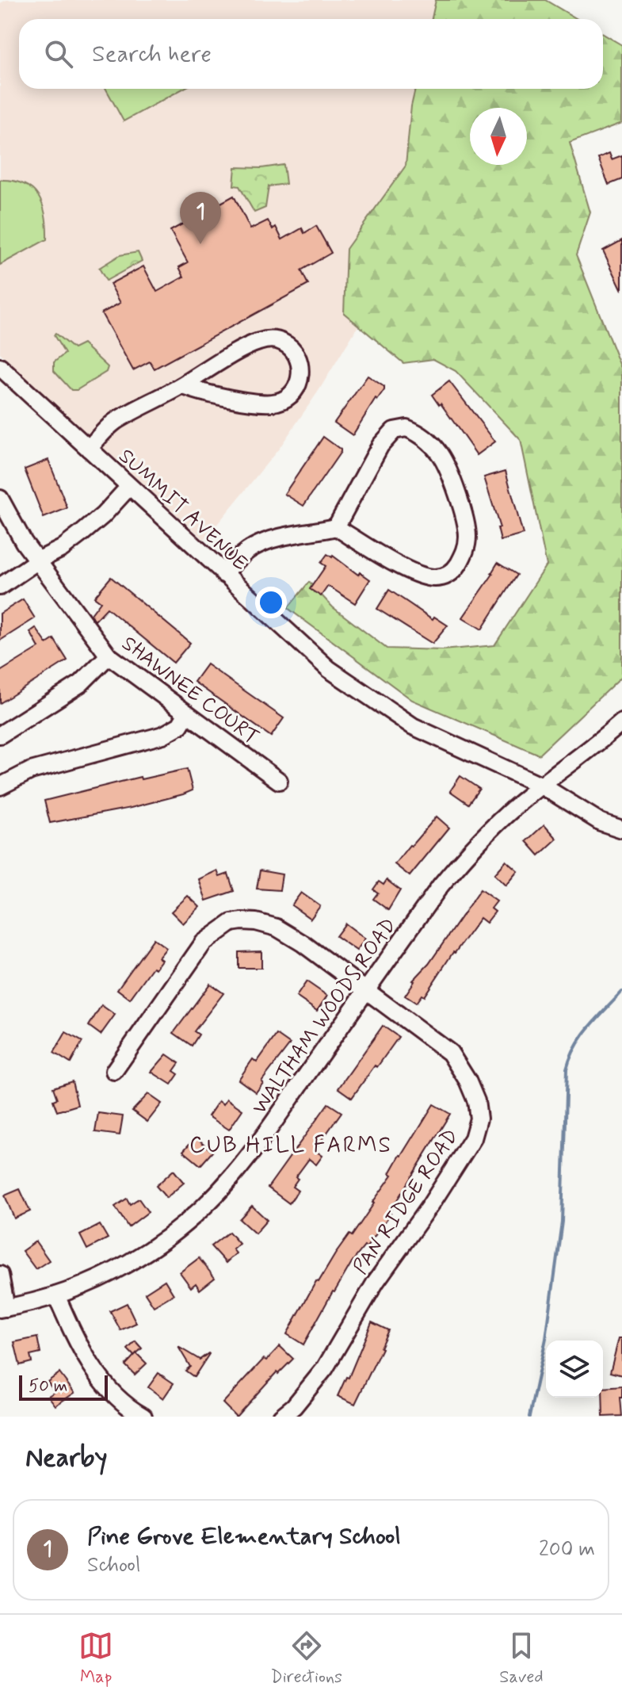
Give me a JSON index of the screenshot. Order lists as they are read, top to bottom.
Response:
{
  "streets": {
    "street": [
      "SUMMIT AVENUE",
      "SHAWNEE COURT",
      "WALTHAM WOODS ROAD",
      "PAN RIDGE ROAD"
    ]
  },
  "crossings": [
    ["SUMMIT AVENUE", "WALTHAM WOODS ROAD"],
    ["WALTHAM WOODS ROAD", "PAN RIDGE ROAD"]
  ],
  "districts": ["CUB HILL FARMS"],
  "scale_bar": "50 m",
  "north": "bottom",
  "page": {
    "search": "Search here",
    "pins": "1",
    "scale": "50 m",
    "heading": "Nearby",
    "list": [
      {
        "mark": "1",
        "name": "Pine Grove Elementary School",
        "note": "School",
        "value": "200 m"
      }
    ],
    "nav": ["Map", "Directions", "Saved"]
  }
}
